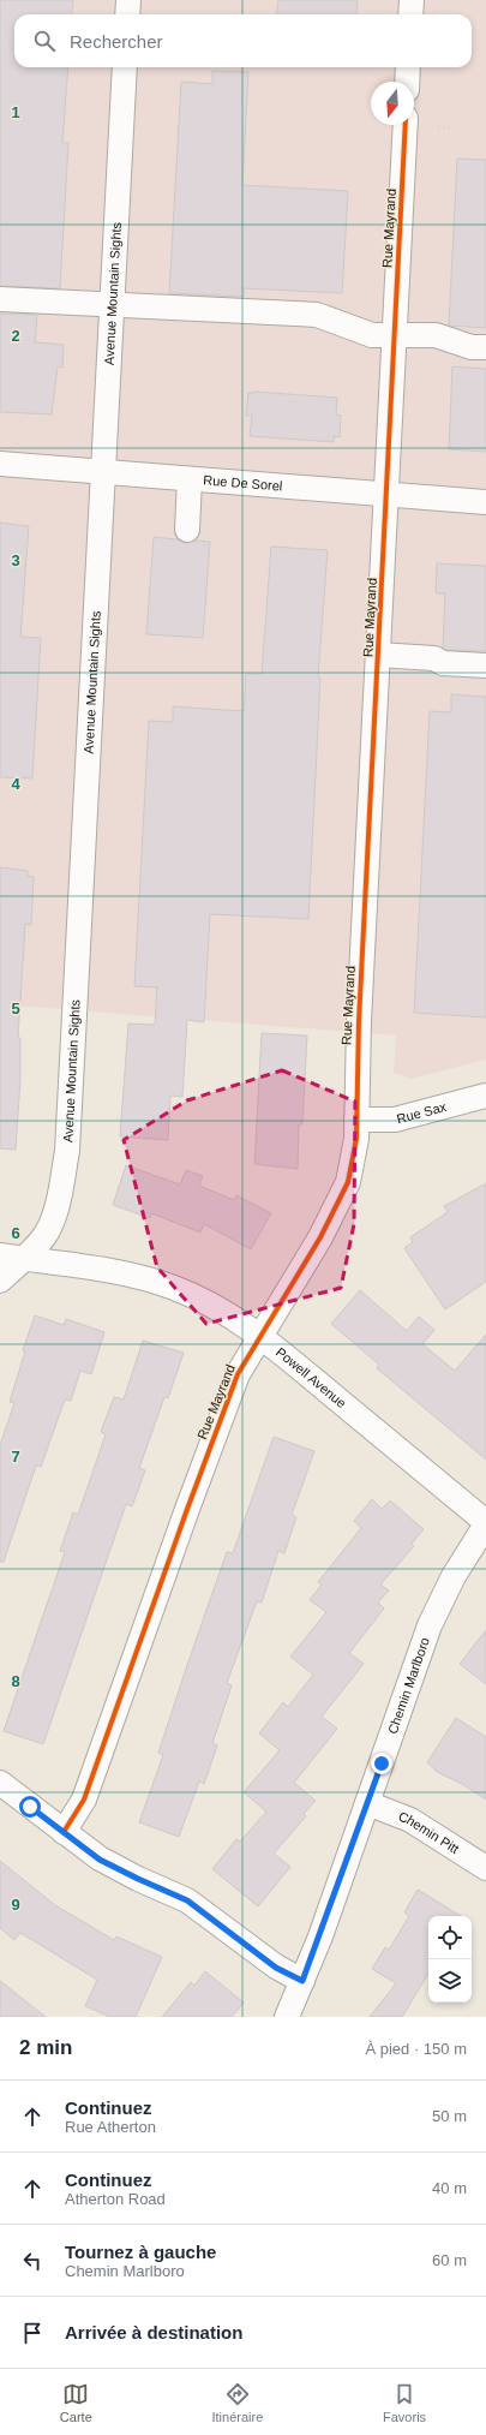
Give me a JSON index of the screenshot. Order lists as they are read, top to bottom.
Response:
{
  "streets": {
    "street": [
      "Rue Mayrand",
      "Avenue Mountain Sights",
      "Rue De Sorel",
      "Rue Sax",
      "Powell Avenue",
      "Chemin Marlboro",
      "Chemin Pitt"
    ]
  },
  "crossings": [
    ["Rue Mayrand", "Rue De Sorel"],
    ["Rue Mayrand", "Rue Sax"],
    ["Rue Mayrand", "Powell Avenue"],
    ["Avenue Mountain Sights", "Rue De Sorel"],
    ["Avenue Mountain Sights", "Powell Avenue"],
    ["Powell Avenue", "Chemin Marlboro"],
    ["Chemin Marlboro", "Chemin Pitt"]
  ],
  "north": "bottom",
  "page": {
    "search": "Rechercher",
    "heading": ["2 min", "À pied · 150 m"],
    "list": [
      ["Continuez", "Rue Atherton", "50 m"],
      ["Continuez", "Atherton Road", "40 m"],
      ["Tournez à gauche", "Chemin Marlboro", "60 m"],
      "Arrivée à destination"
    ],
    "nav": ["Carte", "Itinéraire", "Favoris"]
  },
  "grid": {
    "rows": [
      "1",
      "2",
      "3",
      "4",
      "5",
      "6",
      "7",
      "8",
      "9"
    ]
  }
}
